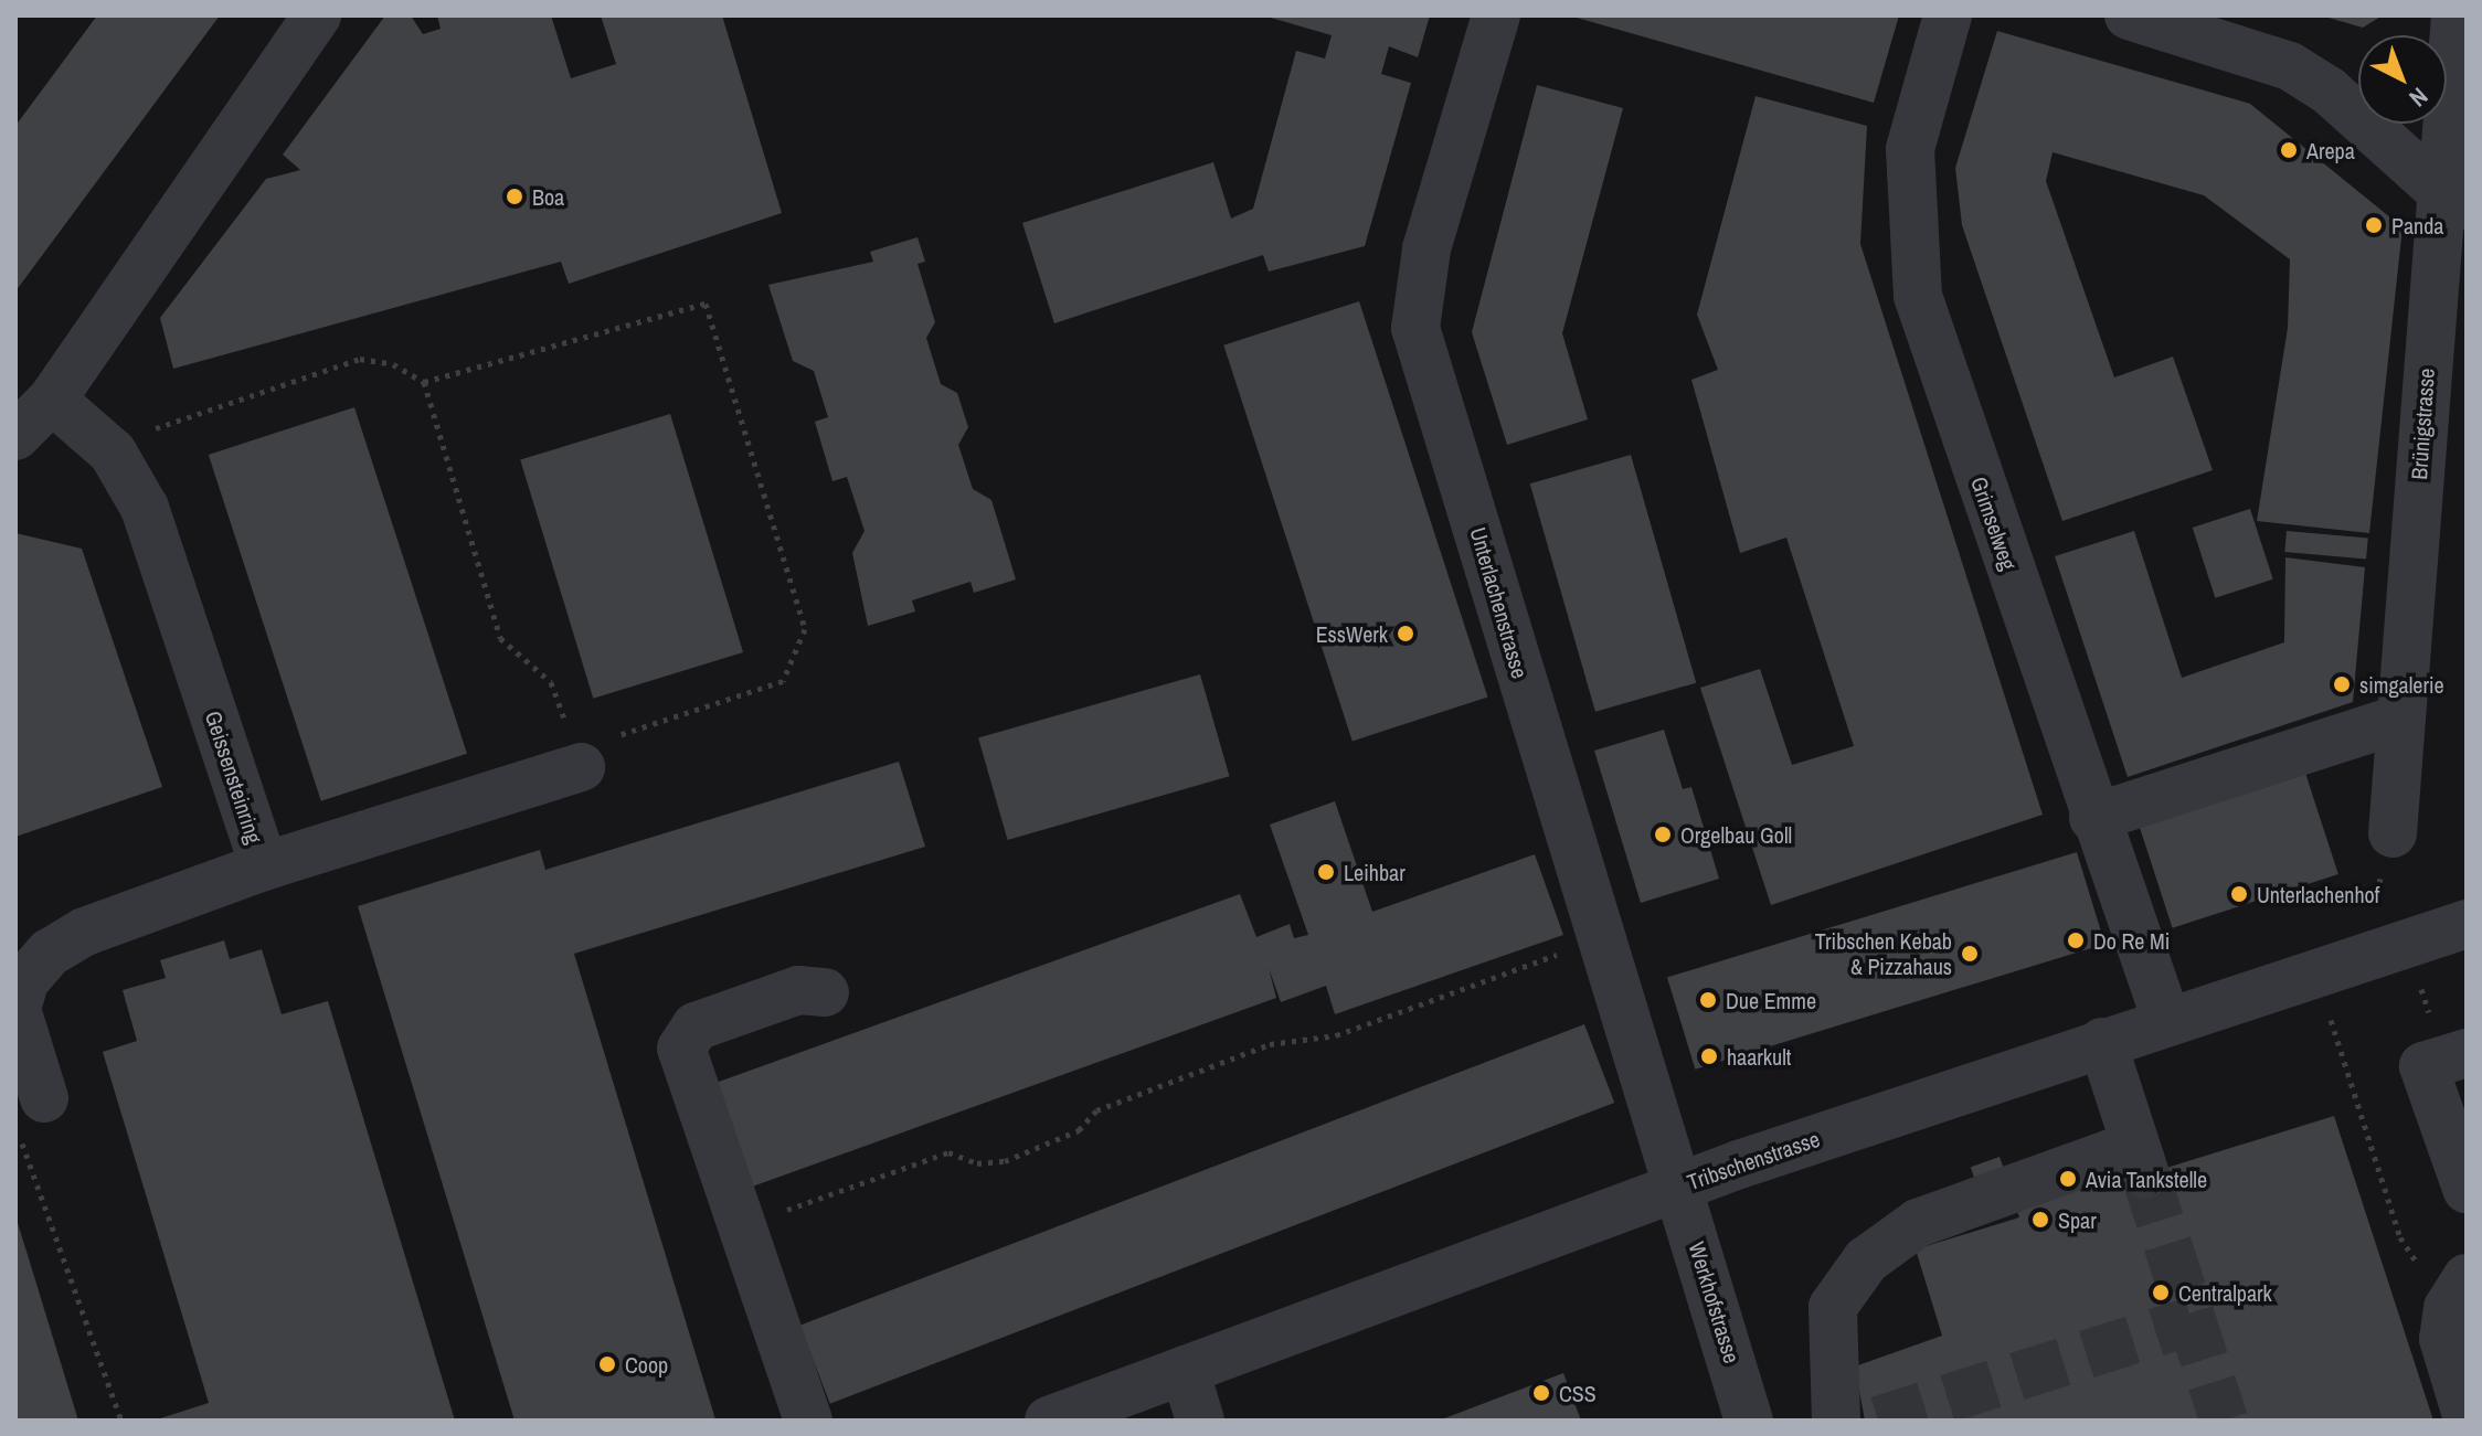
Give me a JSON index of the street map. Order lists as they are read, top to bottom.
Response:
{
  "streets": {
    "street": [
      "Brünigstrasse",
      "Grimselweg",
      "Unterlachenstrasse",
      "Geissensteinring",
      "Tribschenstrasse",
      "Werkhofstrasse"
    ]
  },
  "crossings": [
    ["Grimselweg", "Tribschenstrasse"],
    ["Unterlachenstrasse", "Tribschenstrasse"],
    ["Unterlachenstrasse", "Werkhofstrasse"],
    ["Tribschenstrasse", "Werkhofstrasse"]
  ],
  "places": [
    "Arepa",
    "Boa",
    "Panda",
    "EssWerk",
    "simgalerie",
    "Orgelbau Goll",
    "Leihbar",
    "Unterlachenhof",
    "Do Re Mi",
    "Tribschen Kebab & Pizzahaus",
    "Due Emme",
    "haarkult",
    "Avia Tankstelle",
    "Spar",
    "Centralpark",
    "Coop",
    "CSS"
  ],
  "north": "bottom right"
}
